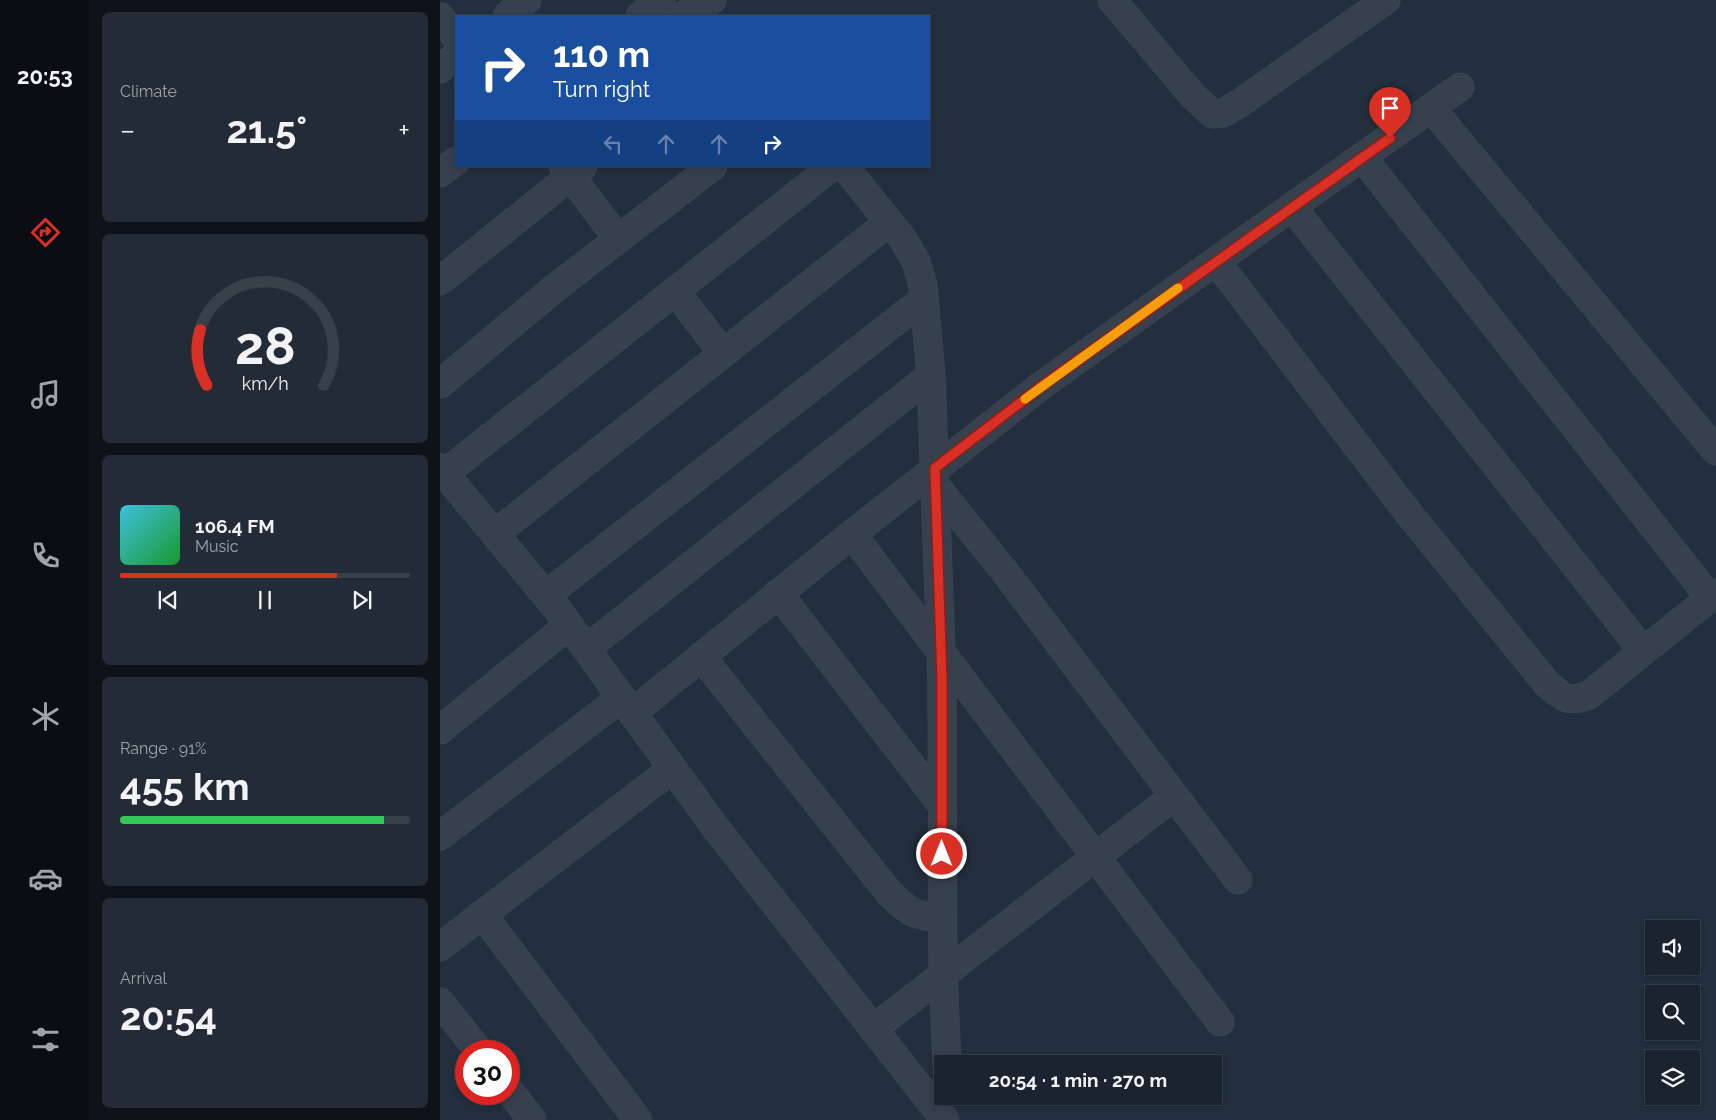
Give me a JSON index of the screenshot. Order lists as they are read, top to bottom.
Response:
{
  "page": {
    "tabs": "20:53",
    "tile": [
      "Climate",
      ["Range · 91%", "455 km"],
      ["Arrival", "20:54"]
    ],
    "turn": ["110 m", "Turn right"],
    "heat": ["−", "21.5°", "+"],
    "song": ["106.4 FM", "Music"],
    "limit": "30",
    "trip": "20:54 · 1 min · 270 m",
    "gauge": ["28", "km/h"]
  }
}
